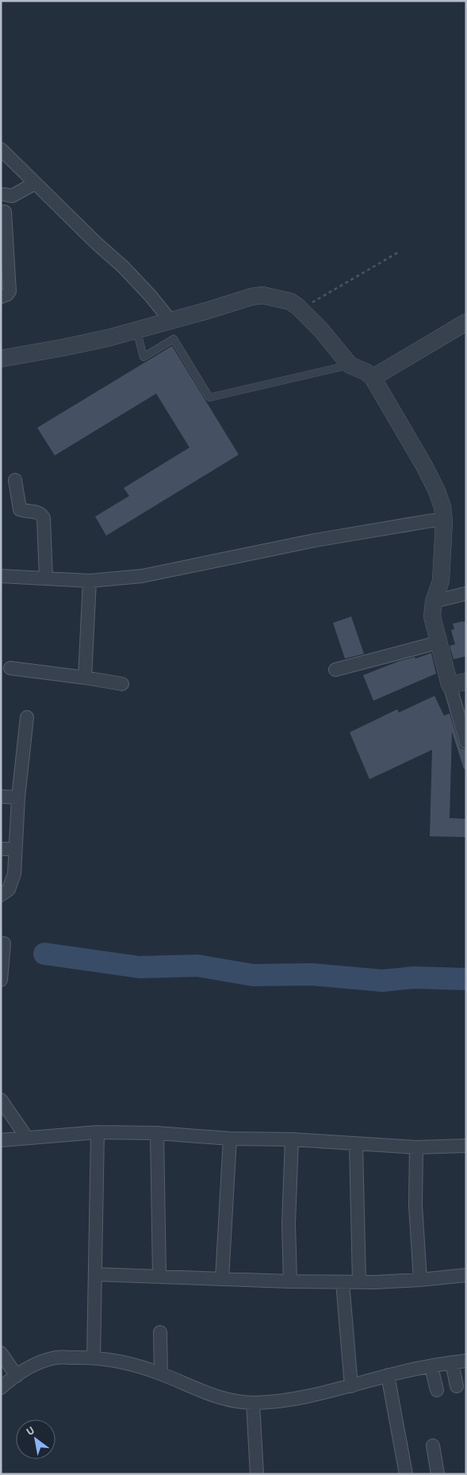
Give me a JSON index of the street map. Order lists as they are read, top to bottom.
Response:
{
  "north": "top left"
}
